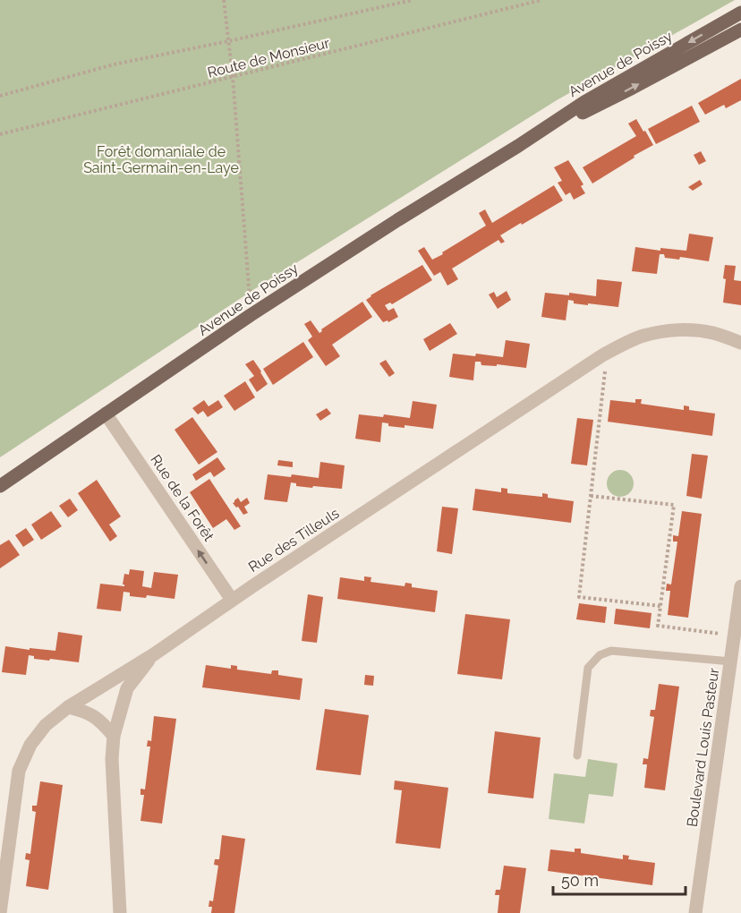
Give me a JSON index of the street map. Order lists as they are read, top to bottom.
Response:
{
  "streets": {
    "main road": ["Avenue de Poissy"],
    "street": ["Rue de la Forêt", "Rue des Tilleuls", "Boulevard Louis Pasteur"],
    "path": ["Route de Monsieur"]
  },
  "crossings": [
    ["Avenue de Poissy", "Rue de la Forêt"],
    ["Rue de la Forêt", "Rue des Tilleuls"]
  ],
  "one_way": ["Rue de la Forêt"],
  "parks": ["Forêt domaniale de Saint-Germain-en-Laye"],
  "scale_bar": "50 m"
}
